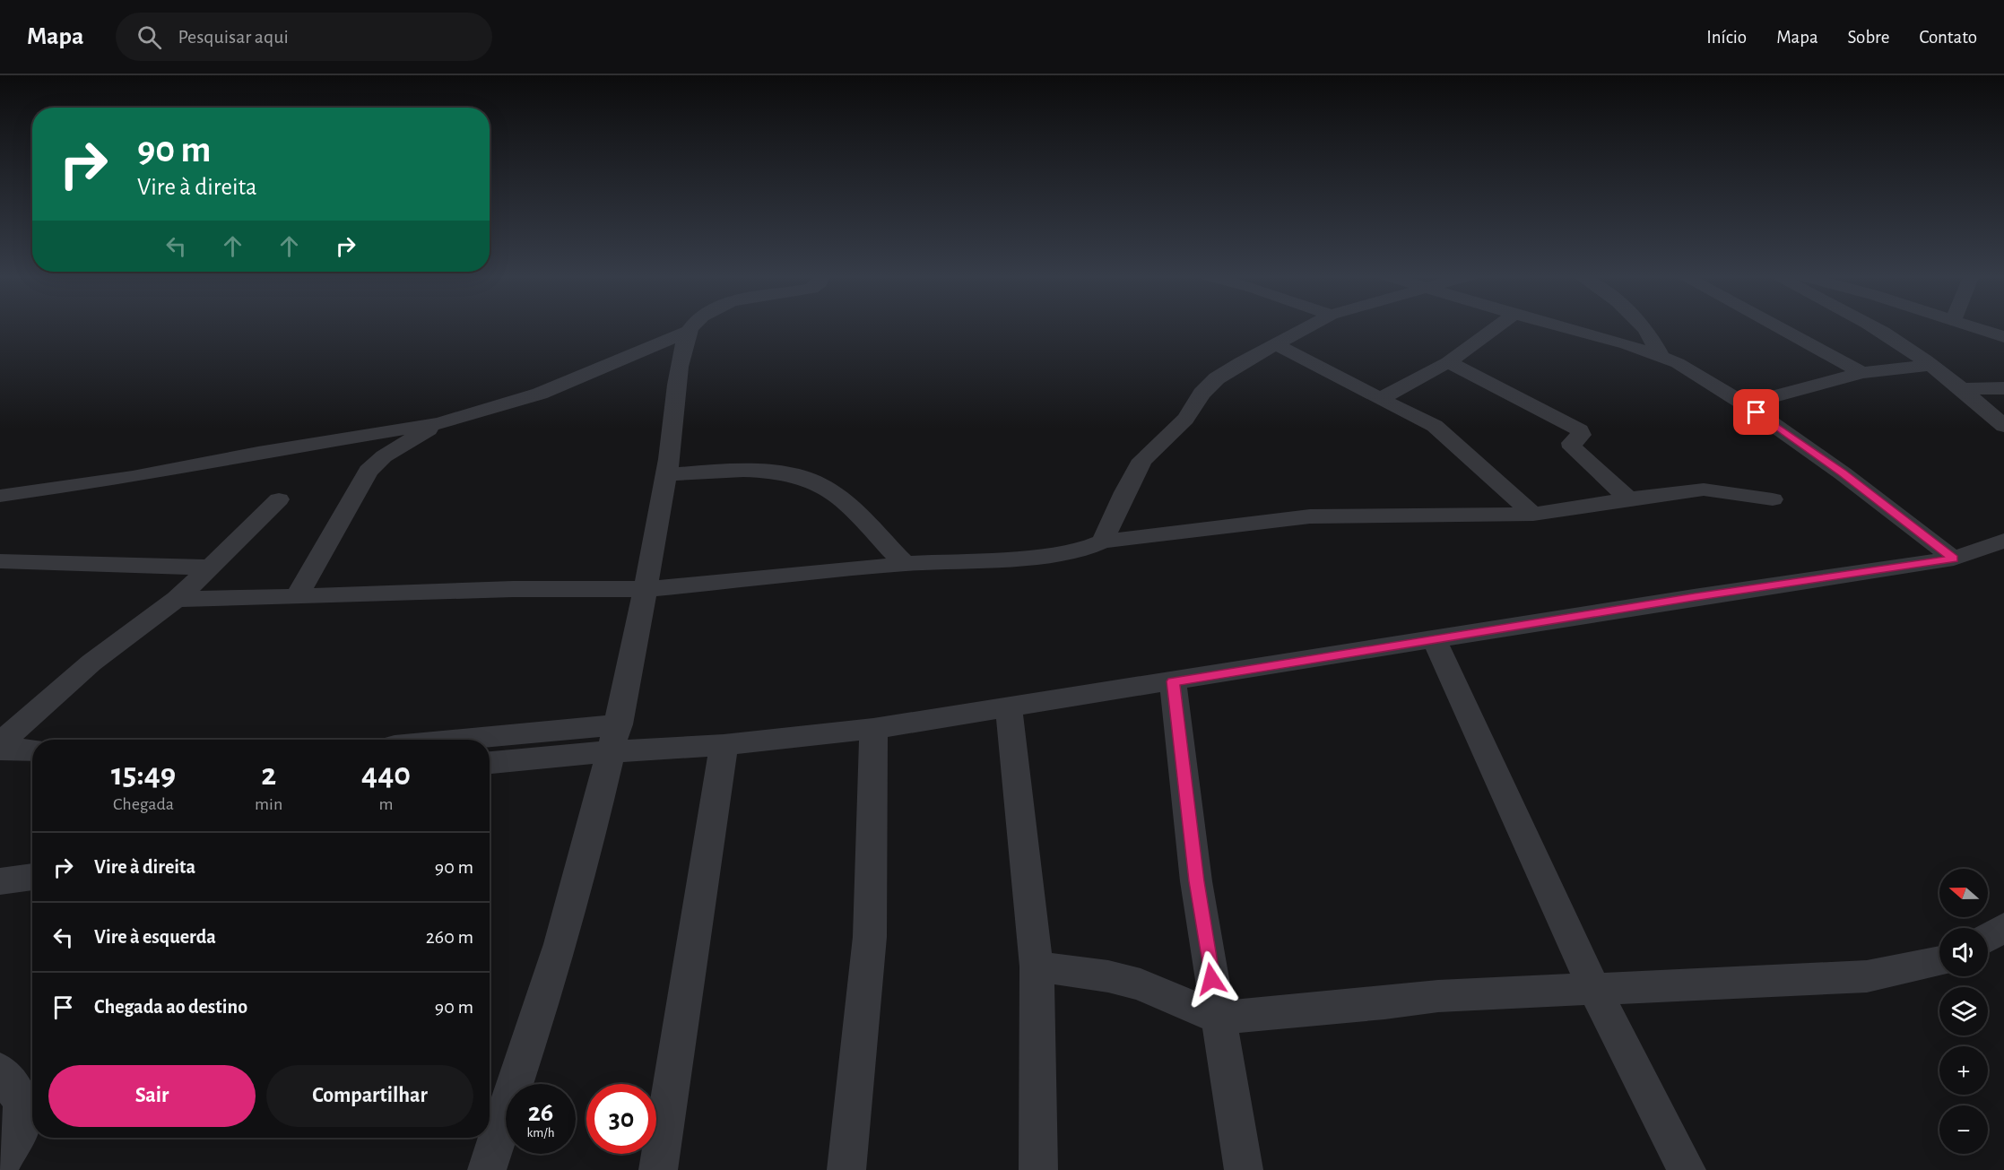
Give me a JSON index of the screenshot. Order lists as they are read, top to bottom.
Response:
{
  "north": "left",
  "page": {
    "header": "Mapa",
    "search": "Pesquisar aqui",
    "nav": [
      "Início",
      "Mapa",
      "Sobre",
      "Contato"
    ],
    "turn": ["90 m", "Vire à direita"],
    "eta": [
      "15:49",
      "Chegada",
      "2",
      "min",
      "440",
      "m"
    ],
    "list": [
      {
        "name": "Vire à direita",
        "value": "90 m"
      },
      {
        "name": "Vire à esquerda",
        "value": "260 m"
      },
      {
        "name": "Chegada ao destino",
        "value": "90 m"
      }
    ],
    "map_buttons": ["+", "−"],
    "buttons": ["Sair", "Compartilhar"],
    "speed": "26 km/h",
    "limit": "30"
  }
}
